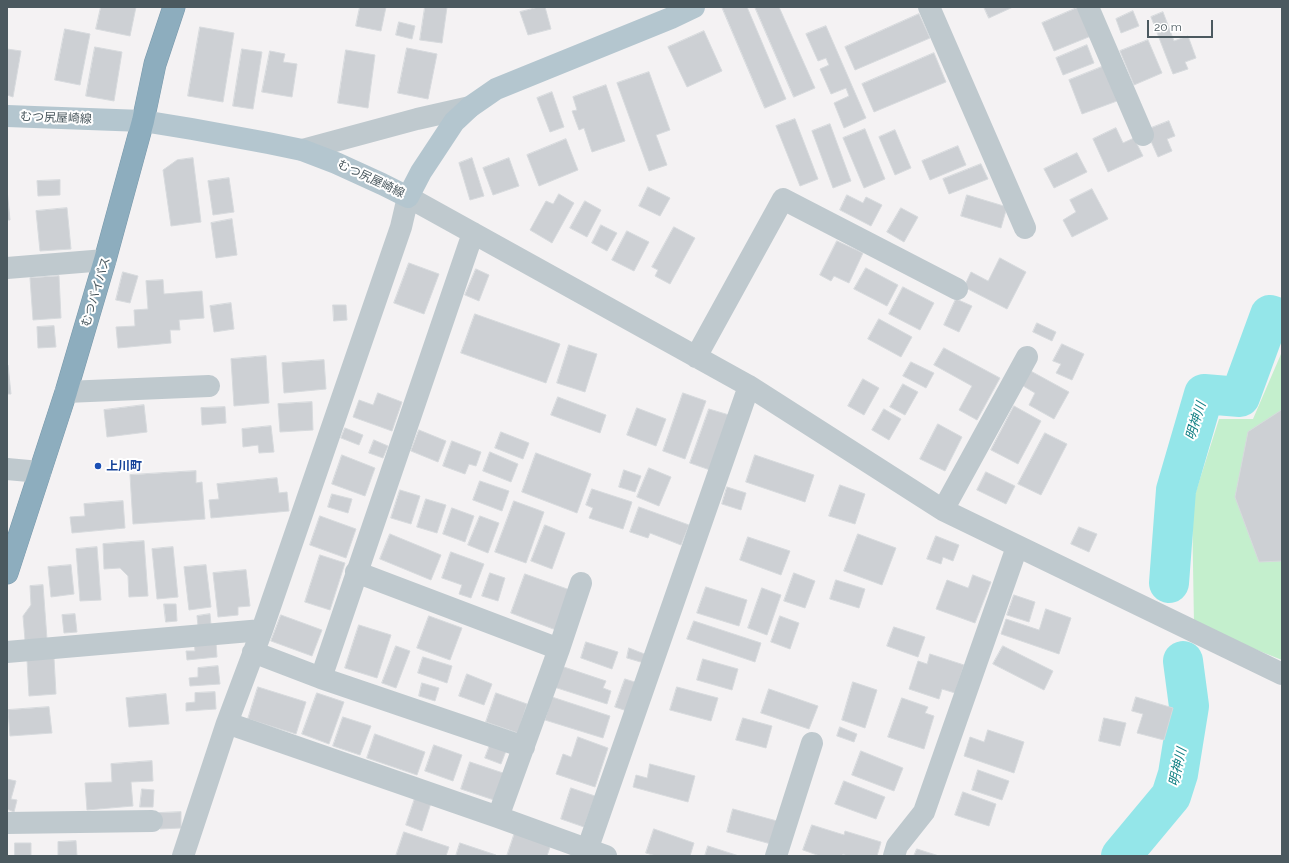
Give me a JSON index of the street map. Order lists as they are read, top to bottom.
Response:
{
  "streets": {
    "highway": ["むつバイパス"],
    "main road": ["むつ尻屋崎線"]
  },
  "crossings": [
    ["むつ尻屋崎線", "むつバイパス"]
  ],
  "water": ["明神川"],
  "places": ["上川町"],
  "scale_bar": "20 m"
}
